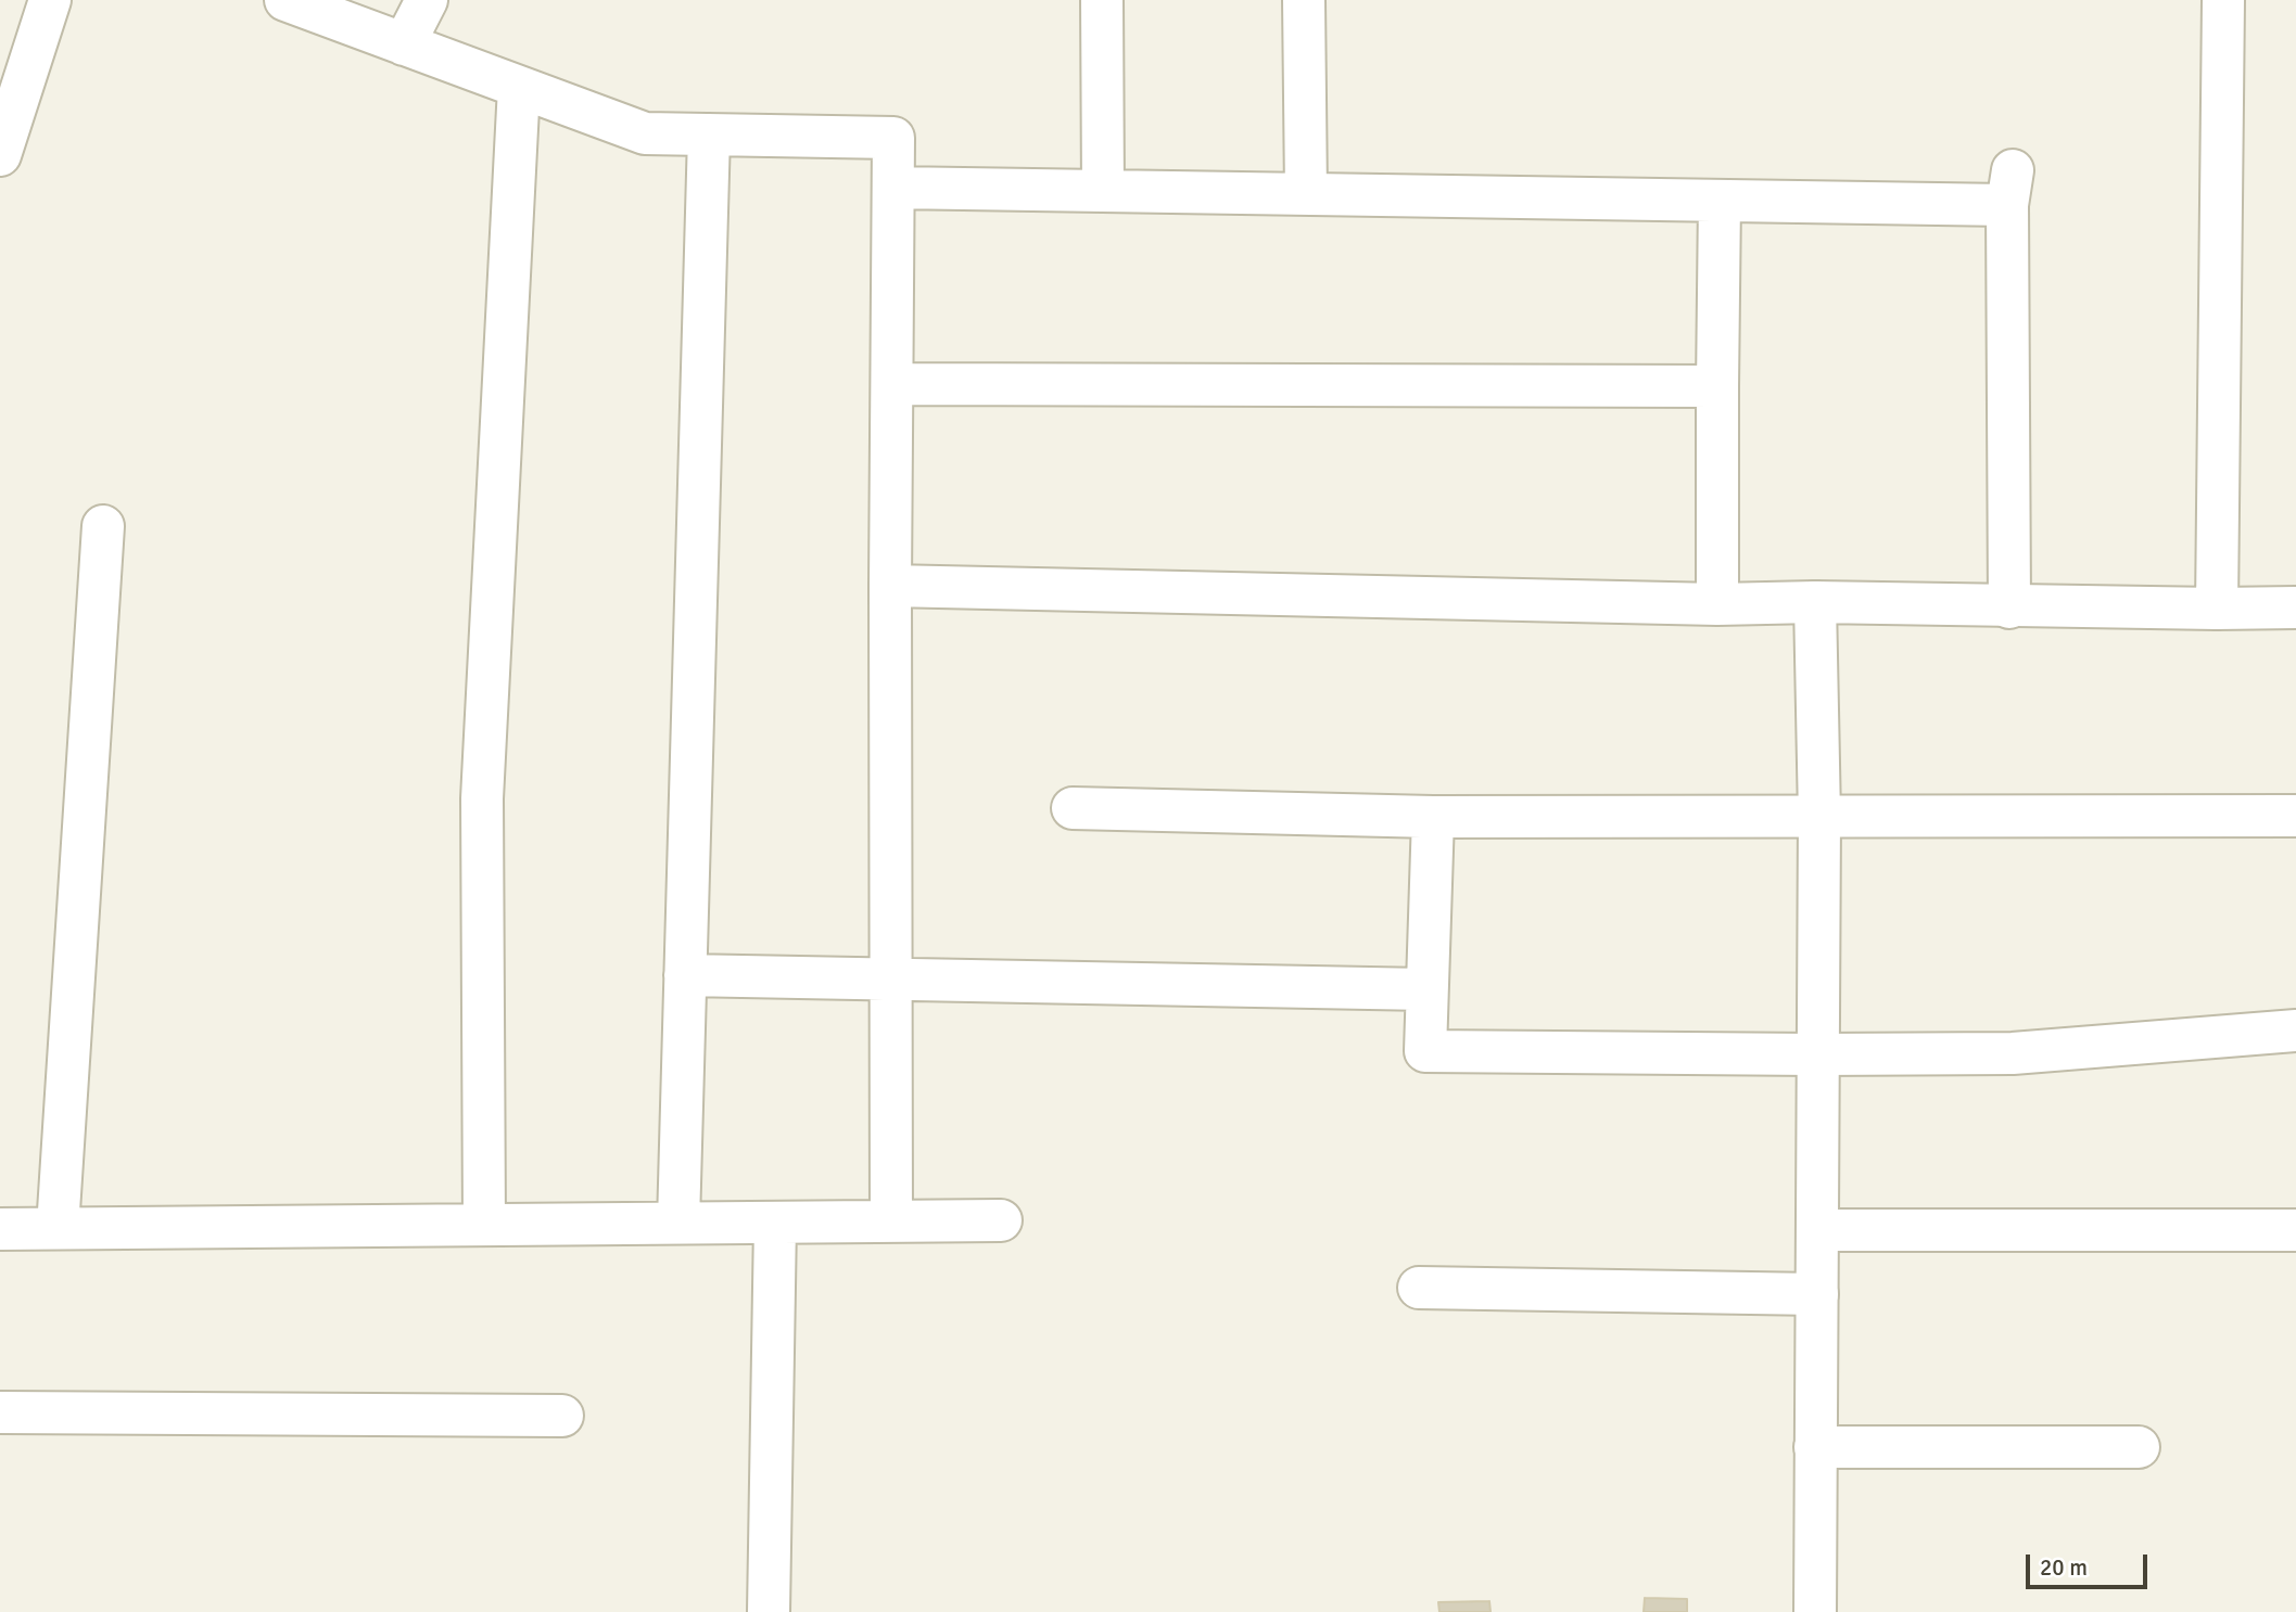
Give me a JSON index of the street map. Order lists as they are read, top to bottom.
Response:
{
  "scale_bar": "20 m"
}
